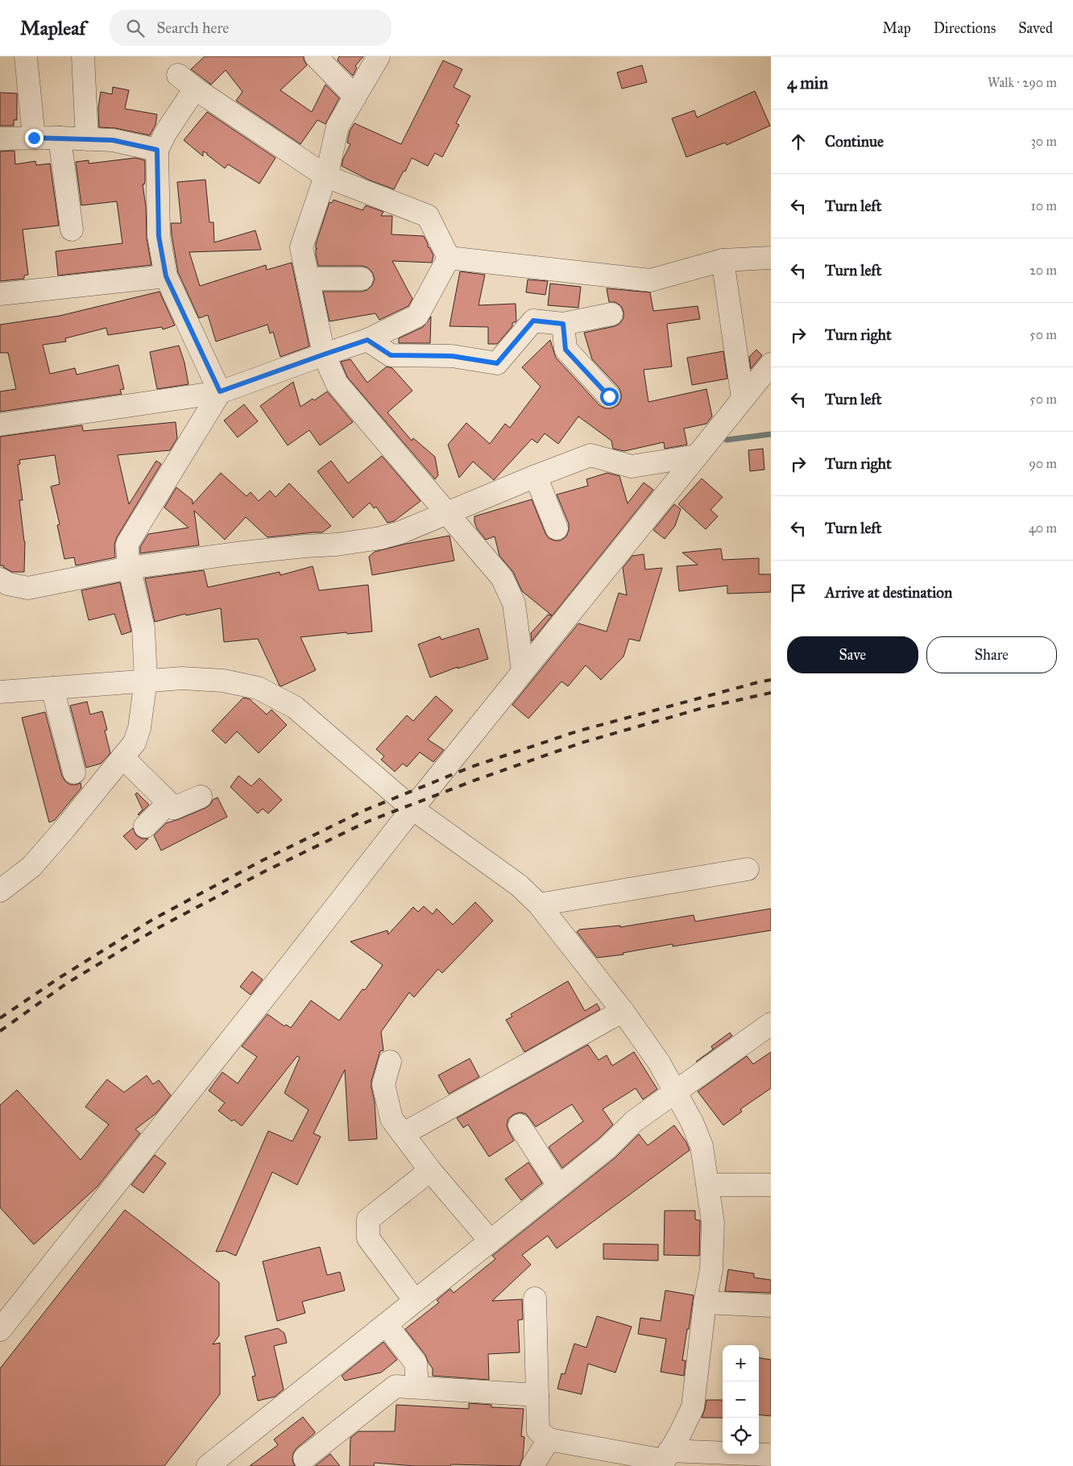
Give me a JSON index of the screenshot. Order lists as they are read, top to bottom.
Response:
{
  "page": {
    "header": "Mapleaf",
    "search": "Search here",
    "nav": ["Map", "Directions", "Saved"],
    "heading": ["4 min", "Walk · 290 m"],
    "list": [
      ["Continue", "30 m"],
      ["Turn left", "10 m"],
      ["Turn left", "20 m"],
      ["Turn right", "50 m"],
      ["Turn left", "50 m"],
      ["Turn right", "90 m"],
      ["Turn left", "40 m"],
      "Arrive at destination"
    ],
    "buttons": ["Save", "Share"],
    "map_buttons": ["+", "−"]
  }
}
